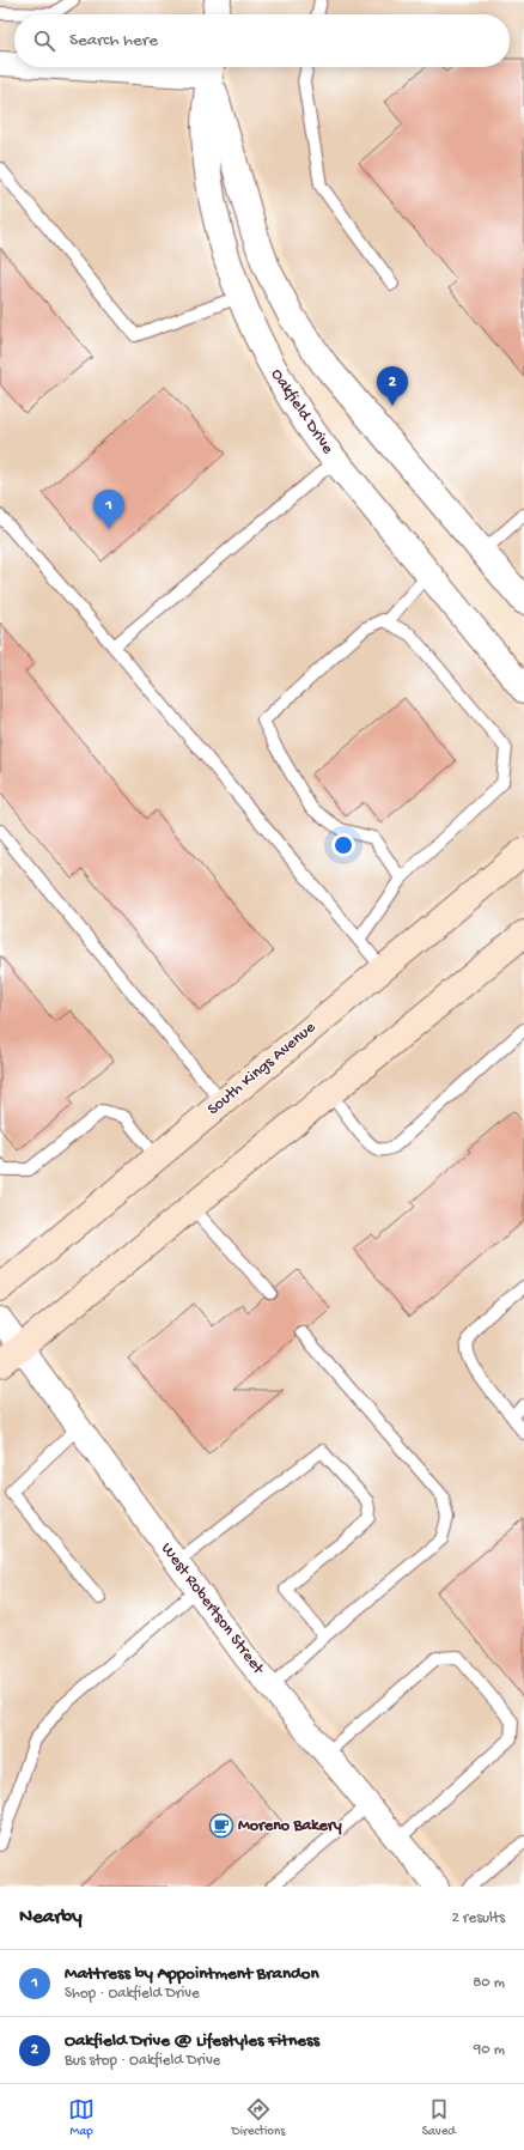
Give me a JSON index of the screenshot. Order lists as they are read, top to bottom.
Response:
{
  "streets": {
    "main road": ["South Kings Avenue"],
    "street": ["Oakfield Drive", "West Robertson Street"]
  },
  "places": {
    "cafe": ["Moreno Bakery"]
  },
  "page": {
    "search": "Search here",
    "pins": ["2", "1"],
    "heading": ["Nearby", "2 results"],
    "list": [
      {
        "mark": "1",
        "name": "Mattress by Appointment Brandon",
        "note": "Shop · Oakfield Drive",
        "value": "80 m"
      },
      {
        "mark": "2",
        "name": "Oakfield Drive @ Lifestyles Fitness",
        "note": "Bus stop · Oakfield Drive",
        "value": "90 m"
      }
    ],
    "nav": ["Map", "Directions", "Saved"]
  }
}
